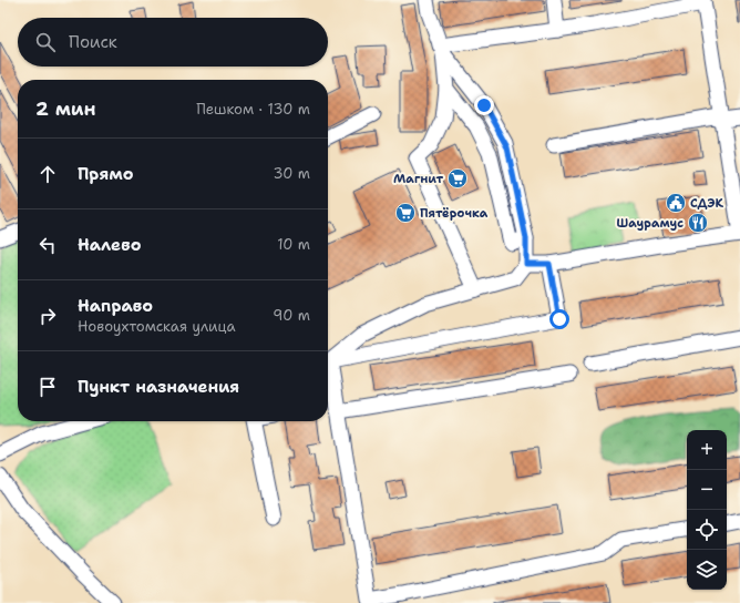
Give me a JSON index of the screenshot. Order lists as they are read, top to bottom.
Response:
{
  "places": {
    "supermarket": ["Магнит", "Пятёрочка"],
    "public building": ["СДЭК"],
    "restaurant": ["Шаурамус"]
  },
  "page": {
    "search": "Поиск",
    "heading": ["2 мин", "Пешком · 130 m"],
    "list": [
      ["Прямо", "30 m"],
      ["Налево", "10 m"],
      ["Направо", "Новоухтомская улица", "90 m"],
      "Пункт назначения"
    ],
    "map_buttons": ["+", "−"]
  }
}
